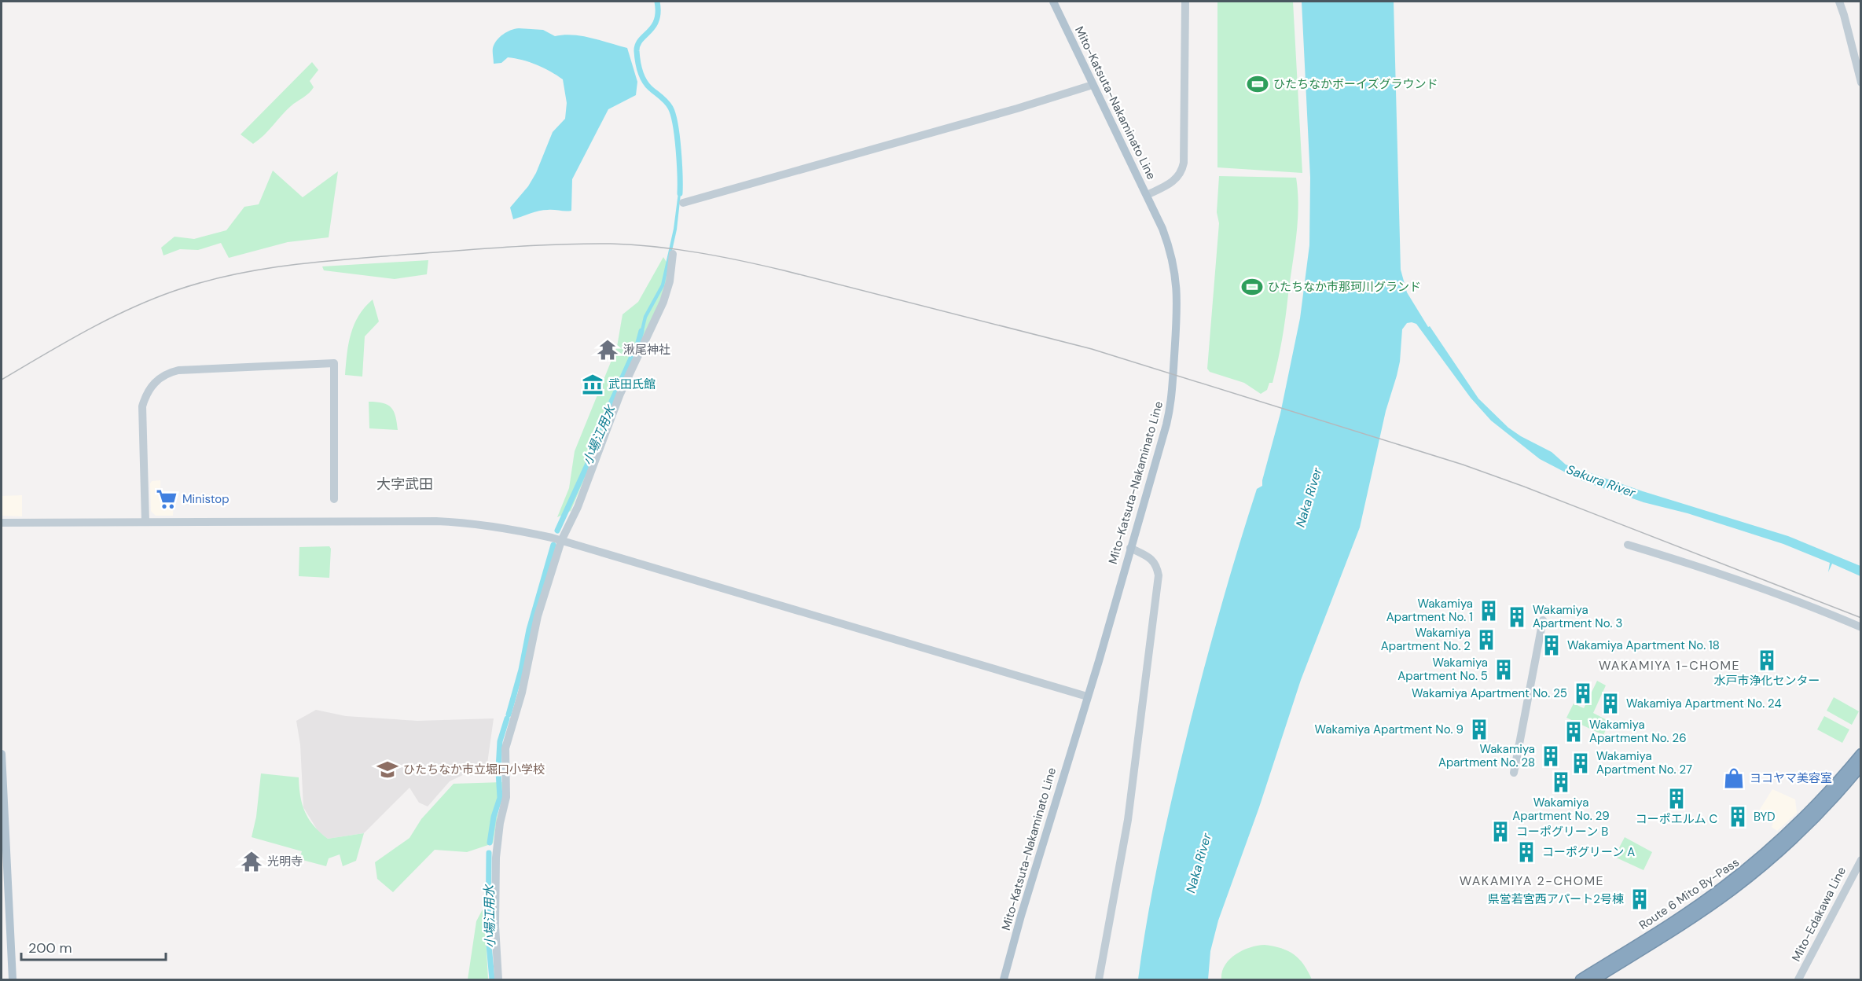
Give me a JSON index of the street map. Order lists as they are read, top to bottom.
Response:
{
  "streets": {
    "highway": ["Route 6 Mito By-Pass"],
    "main road": ["Mito-Katsuta-Nakaminato Line"],
    "street": ["Mito-Edakawa Line"]
  },
  "districts": ["大字武田", "WAKAMIYA 1-CHOME", "WAKAMIYA 2-CHOME"],
  "water": ["小場江用水", "Sakura River", "Naka River"],
  "places": {
    "sports": ["ひたちなかボーイズグラウンド", "ひたちなか市那珂川グランド"],
    "temple": ["湫尾神社", "光明寺"],
    "museum": ["武田氏館"],
    "supermarket": ["Ministop"],
    "building": [
      "Wakamiya Apartment No. 1",
      "Wakamiya Apartment No. 3",
      "Wakamiya Apartment No. 2",
      "Wakamiya Apartment No. 18",
      "水戸市浄化センター",
      "Wakamiya Apartment No. 5",
      "Wakamiya Apartment No. 25",
      "Wakamiya Apartment No. 24",
      "Wakamiya Apartment No. 9",
      "Wakamiya Apartment No. 26",
      "Wakamiya Apartment No. 28",
      "Wakamiya Apartment No. 27",
      "Wakamiya Apartment No. 29",
      "コーポエルム C",
      "BYD",
      "コーポグリーン B",
      "コーポグリーン A",
      "県営若宮西アパート2号棟"
    ],
    "school or university": ["ひたちなか市立堀口小学校"],
    "shop": ["ヨコヤマ美容室"]
  },
  "scale_bar": "200 m"
}
